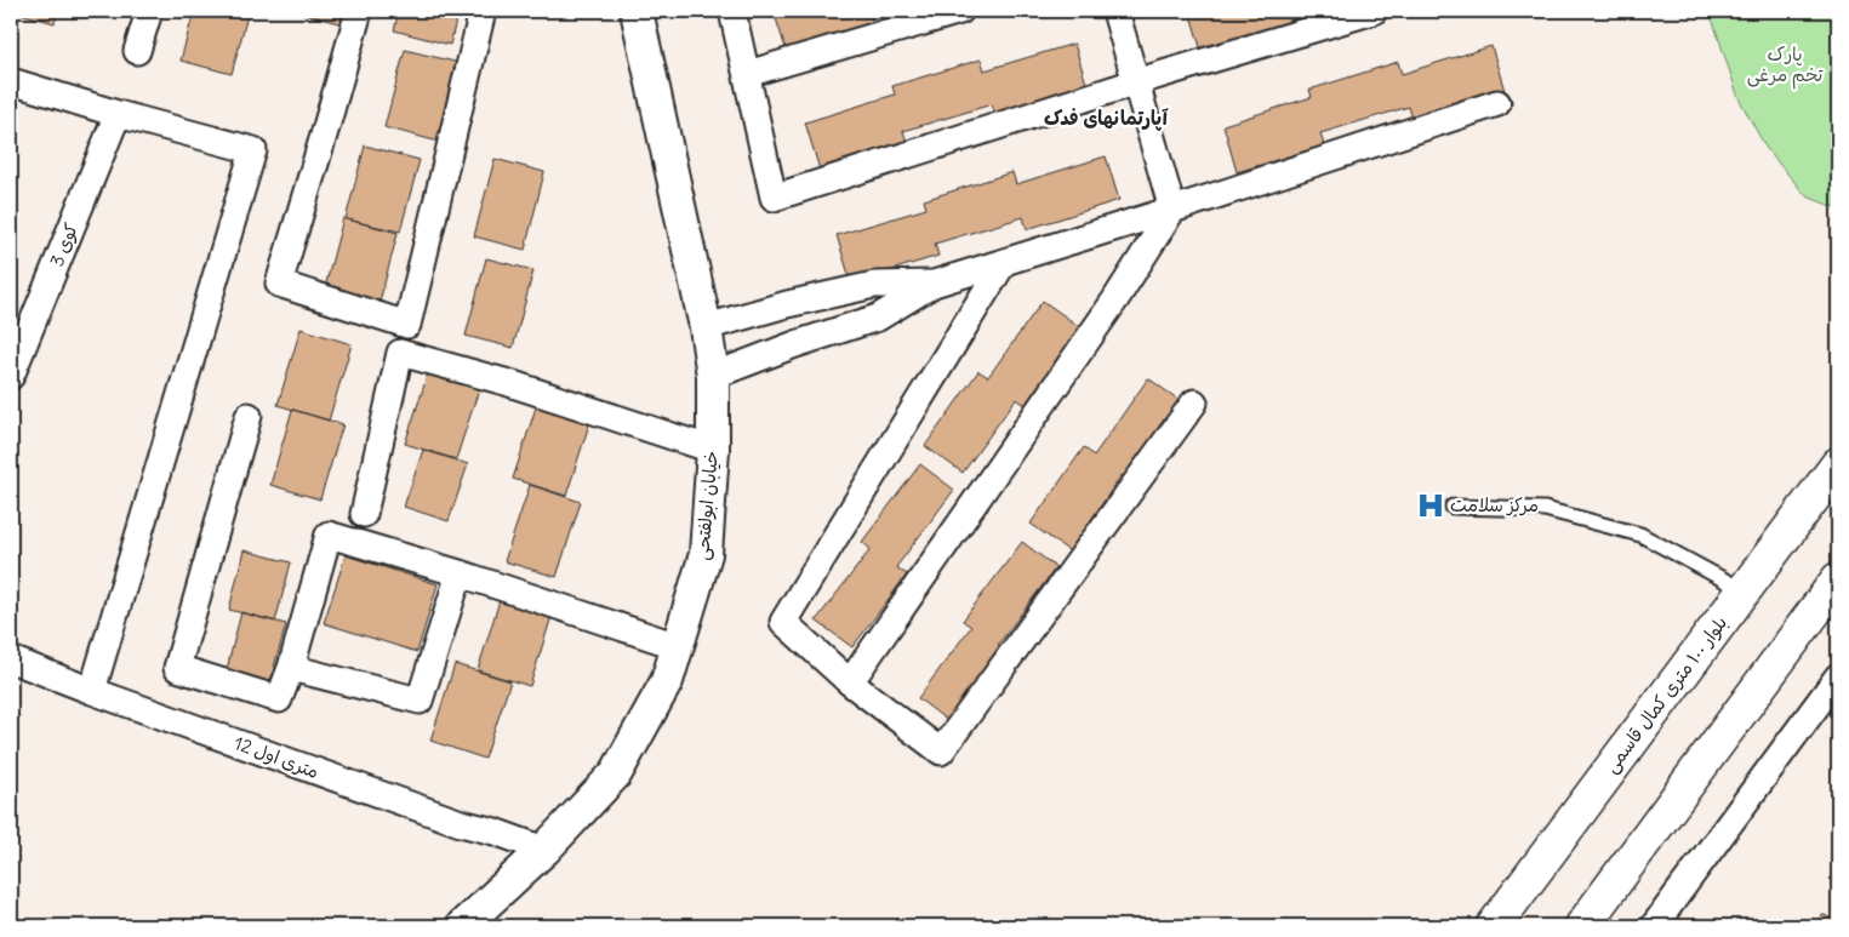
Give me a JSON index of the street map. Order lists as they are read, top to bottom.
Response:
{
  "streets": {
    "main road": ["بلوار ۱۰۰ متری کمال قاسمی"],
    "street": ["کوی 3", "خیابان ابولفتحی", "12 متری اول"]
  },
  "crossings": [
    ["خیابان ابولفتحی", "12 متری اول"]
  ],
  "districts": ["آپارتمانهای فدک"],
  "parks": ["پارک تخم مرغی"],
  "places": {
    "hospital": ["مرکز سلامت"]
  }
}
